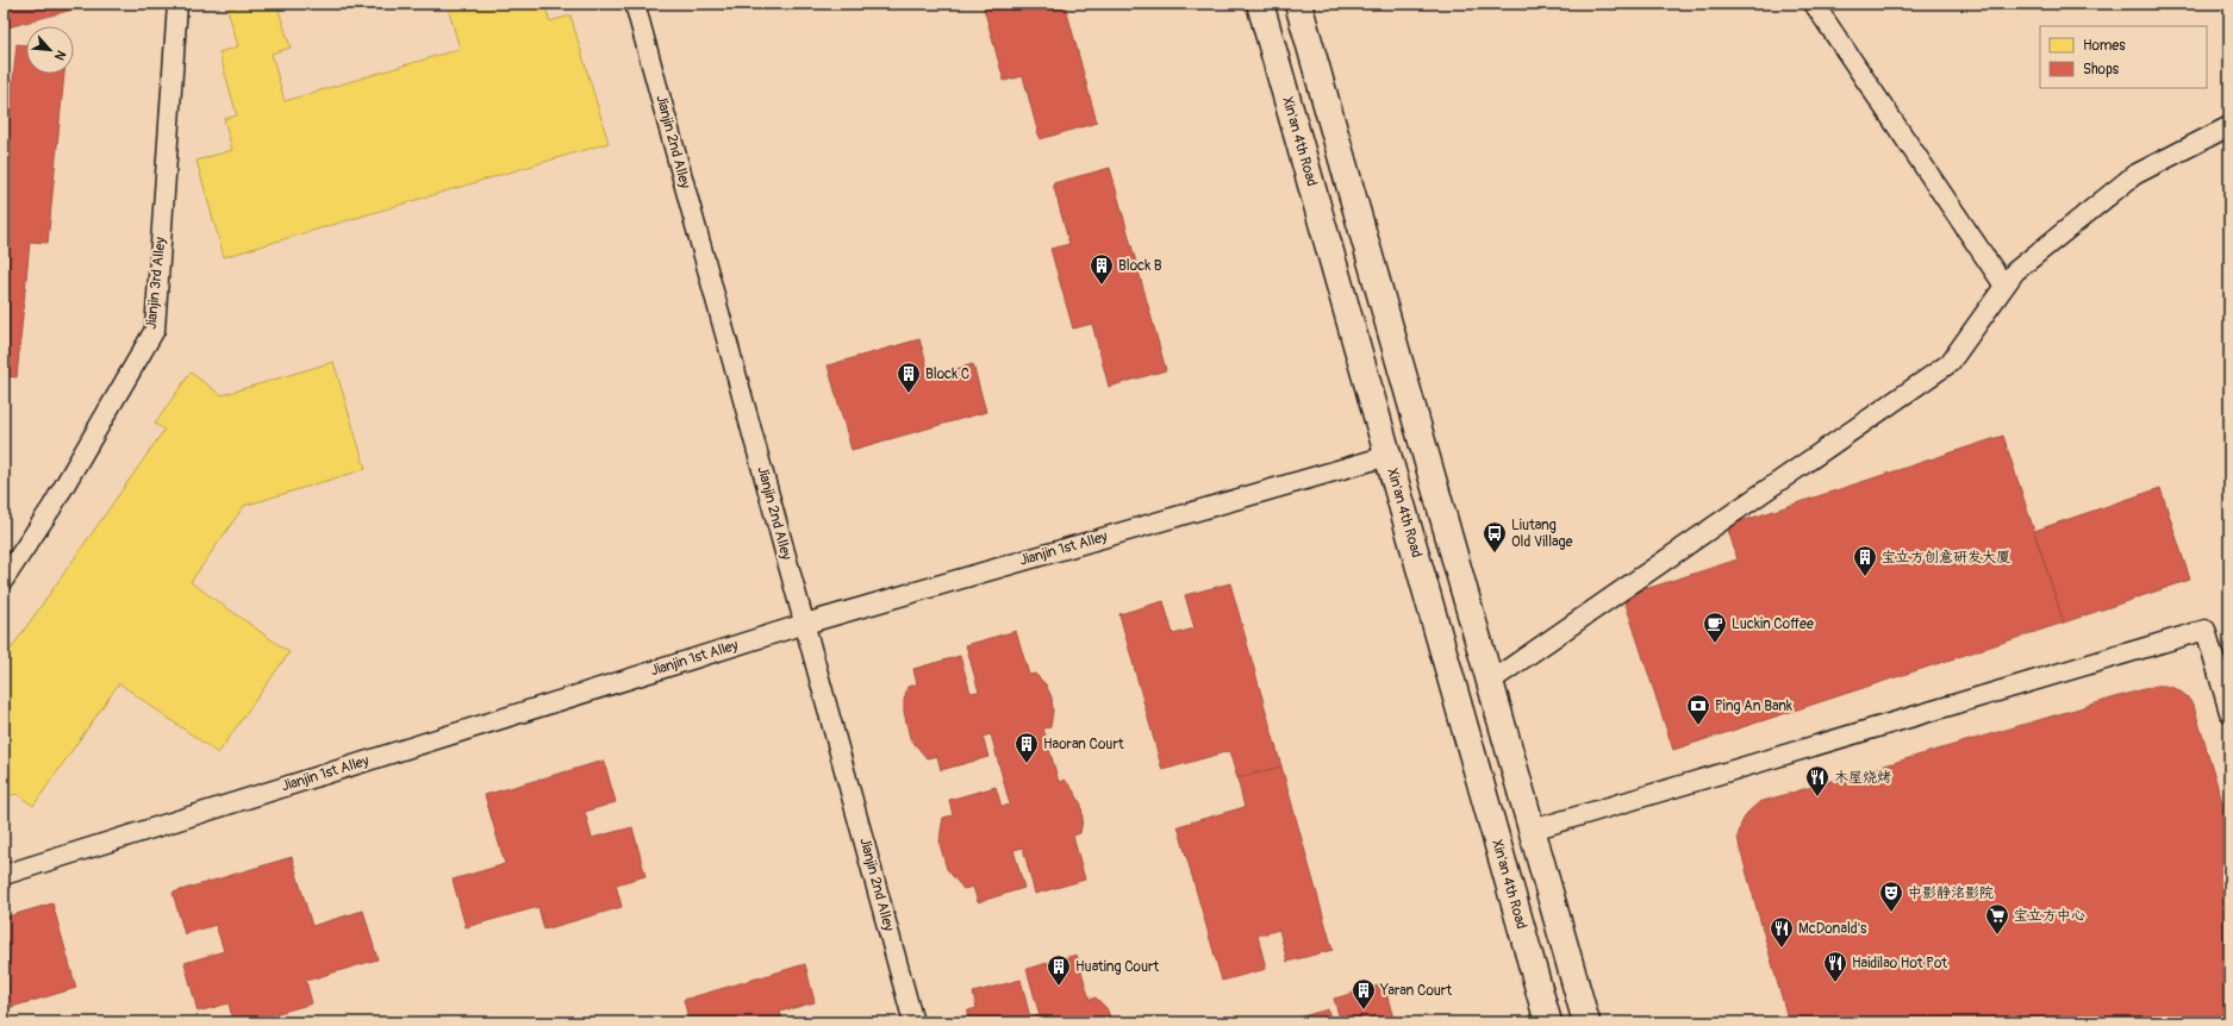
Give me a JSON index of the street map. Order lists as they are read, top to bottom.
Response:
{
  "streets": {
    "main road": ["Xin'an 4th Road"],
    "lane": ["Jianjin 2nd Alley", "Jianjin 3rd Alley", "Jianjin 1st Alley"]
  },
  "crossings": [
    ["Jianjin 2nd Alley", "Jianjin 1st Alley"],
    ["Xin'an 4th Road", "Jianjin 1st Alley"]
  ],
  "places": {
    "building": [
      "Block B",
      "Block C",
      "宝立方创意研发大厦",
      "Haoran Court",
      "Huating Court",
      "Yaran Court"
    ],
    "bus stop": ["Liutang Old Village"],
    "cafe": ["Luckin Coffee"],
    "bank": ["Ping An Bank"],
    "restaurant": ["木屋烧烤", "McDonald's", "Haidilao Hot Pot"],
    "theatre": ["中影静洺影院"],
    "supermarket": ["宝立方中心"]
  },
  "legend": ["Homes", "Shops"],
  "north": "bottom right"
}
